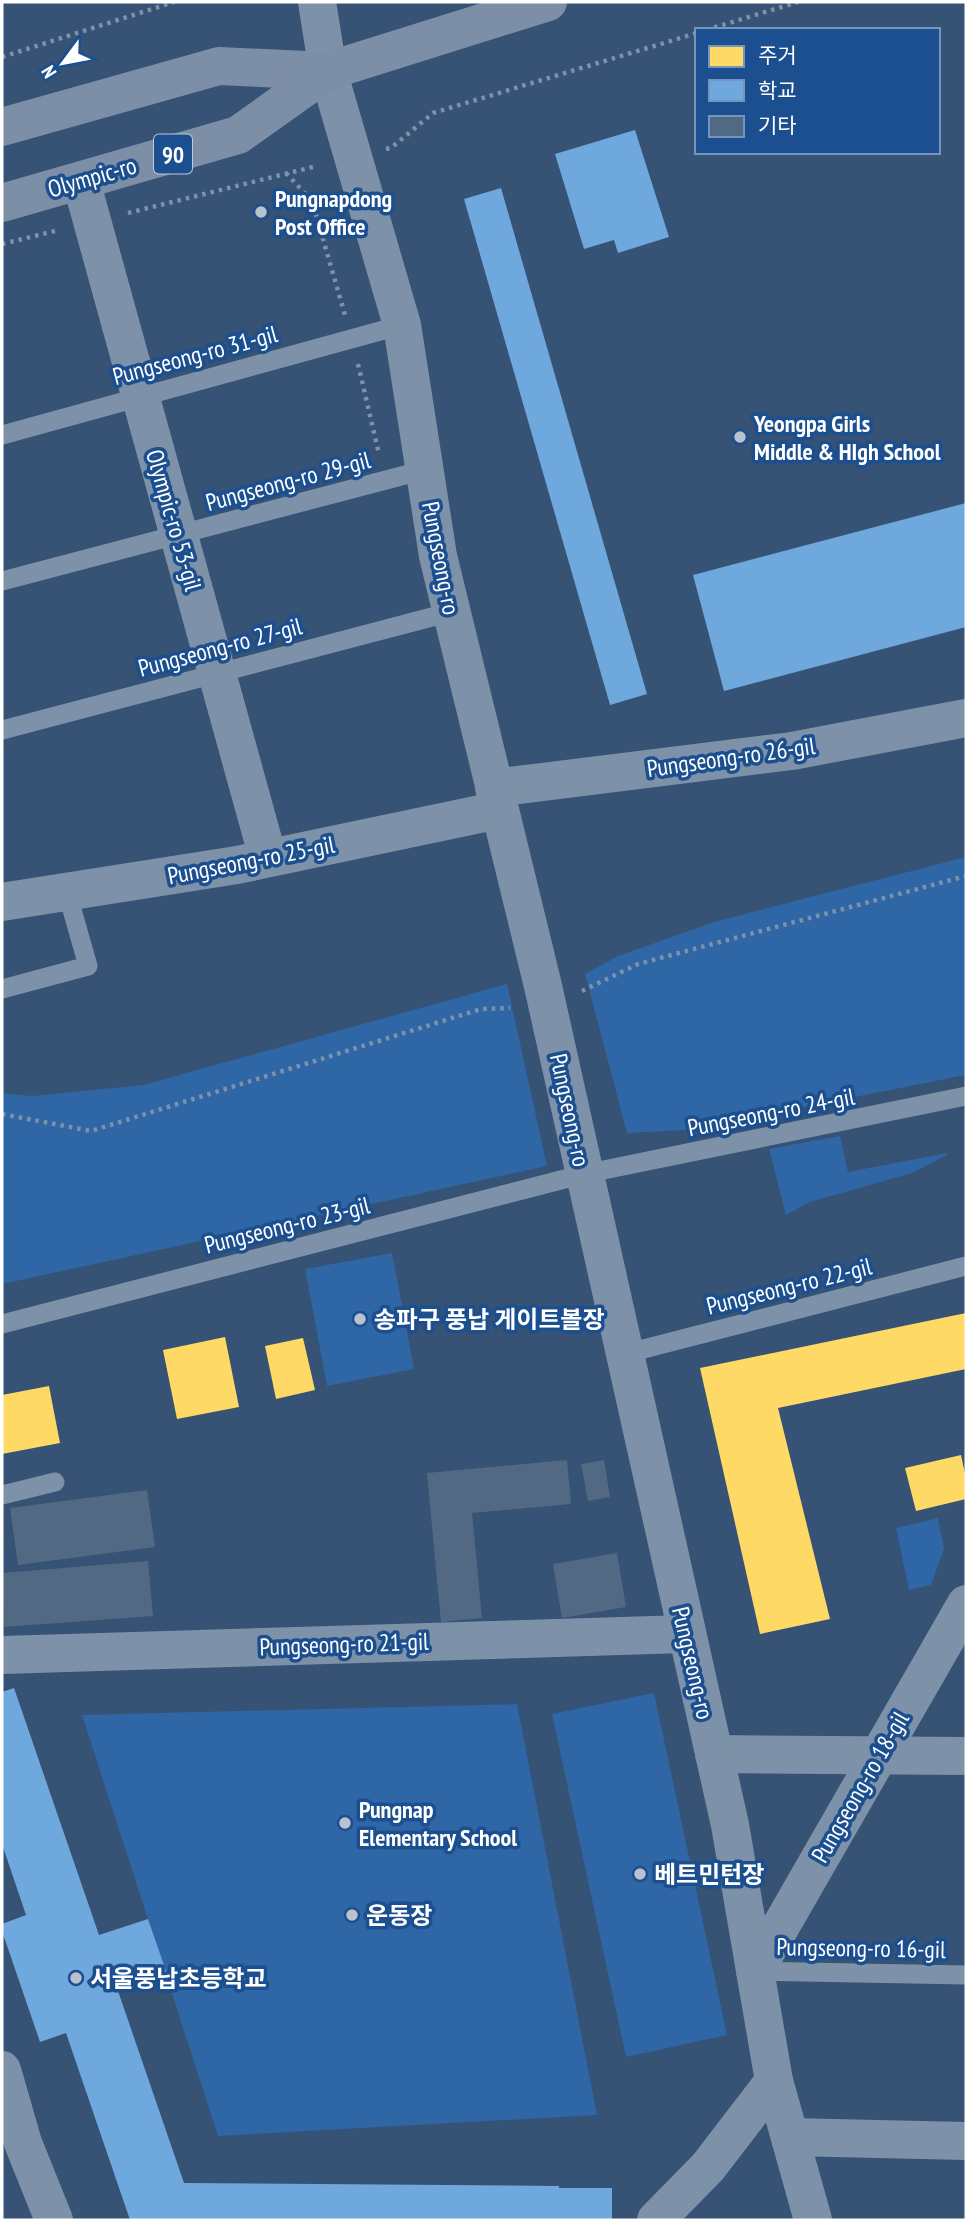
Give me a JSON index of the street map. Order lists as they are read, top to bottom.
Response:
{
  "streets": {
    "main road": ["90", "Olympic-ro"],
    "street": [
      "Olympic-ro 53-gil",
      "Pungseong-ro",
      "Pungseong-ro 26-gil",
      "Pungseong-ro 25-gil",
      "Pungseong-ro 21-gil",
      "Pungseong-ro 18-gil"
    ],
    "lane": [
      "Pungseong-ro 31-gil",
      "Pungseong-ro 29-gil",
      "Pungseong-ro 27-gil",
      "Pungseong-ro 24-gil",
      "Pungseong-ro 23-gil",
      "Pungseong-ro 22-gil",
      "Pungseong-ro 16-gil"
    ]
  },
  "crossings": [
    ["Olympic-ro", "Olympic-ro 53-gil"],
    ["Olympic-ro", "Pungseong-ro"],
    ["Pungseong-ro 31-gil", "Olympic-ro 53-gil"],
    ["Pungseong-ro 31-gil", "Pungseong-ro"],
    ["Pungseong-ro 29-gil", "Olympic-ro 53-gil"],
    ["Pungseong-ro 29-gil", "Pungseong-ro"],
    ["Olympic-ro 53-gil", "Pungseong-ro 27-gil"],
    ["Olympic-ro 53-gil", "Pungseong-ro 25-gil"],
    ["Pungseong-ro", "Pungseong-ro 27-gil"],
    ["Pungseong-ro", "Pungseong-ro 26-gil"],
    ["Pungseong-ro", "Pungseong-ro 25-gil"],
    ["Pungseong-ro", "Pungseong-ro 24-gil"],
    ["Pungseong-ro", "Pungseong-ro 23-gil"],
    ["Pungseong-ro", "Pungseong-ro 22-gil"],
    ["Pungseong-ro", "Pungseong-ro 21-gil"],
    ["Pungseong-ro", "Pungseong-ro 18-gil"],
    ["Pungseong-ro", "Pungseong-ro 16-gil"],
    ["Pungseong-ro 26-gil", "Pungseong-ro 25-gil"],
    ["Pungseong-ro 24-gil", "Pungseong-ro 23-gil"],
    ["Pungseong-ro 18-gil", "Pungseong-ro 16-gil"]
  ],
  "places": [
    "Pungnapdong Post Office",
    "Yeongpa Girls Middle & HIgh School",
    "송파구 풍납 게이트볼장",
    "Pungnap Elementary School",
    "베트민턴장",
    "운동장",
    "서울풍납초등학교"
  ],
  "legend": ["주거", "학교", "기타"],
  "north": "bottom left"
}
